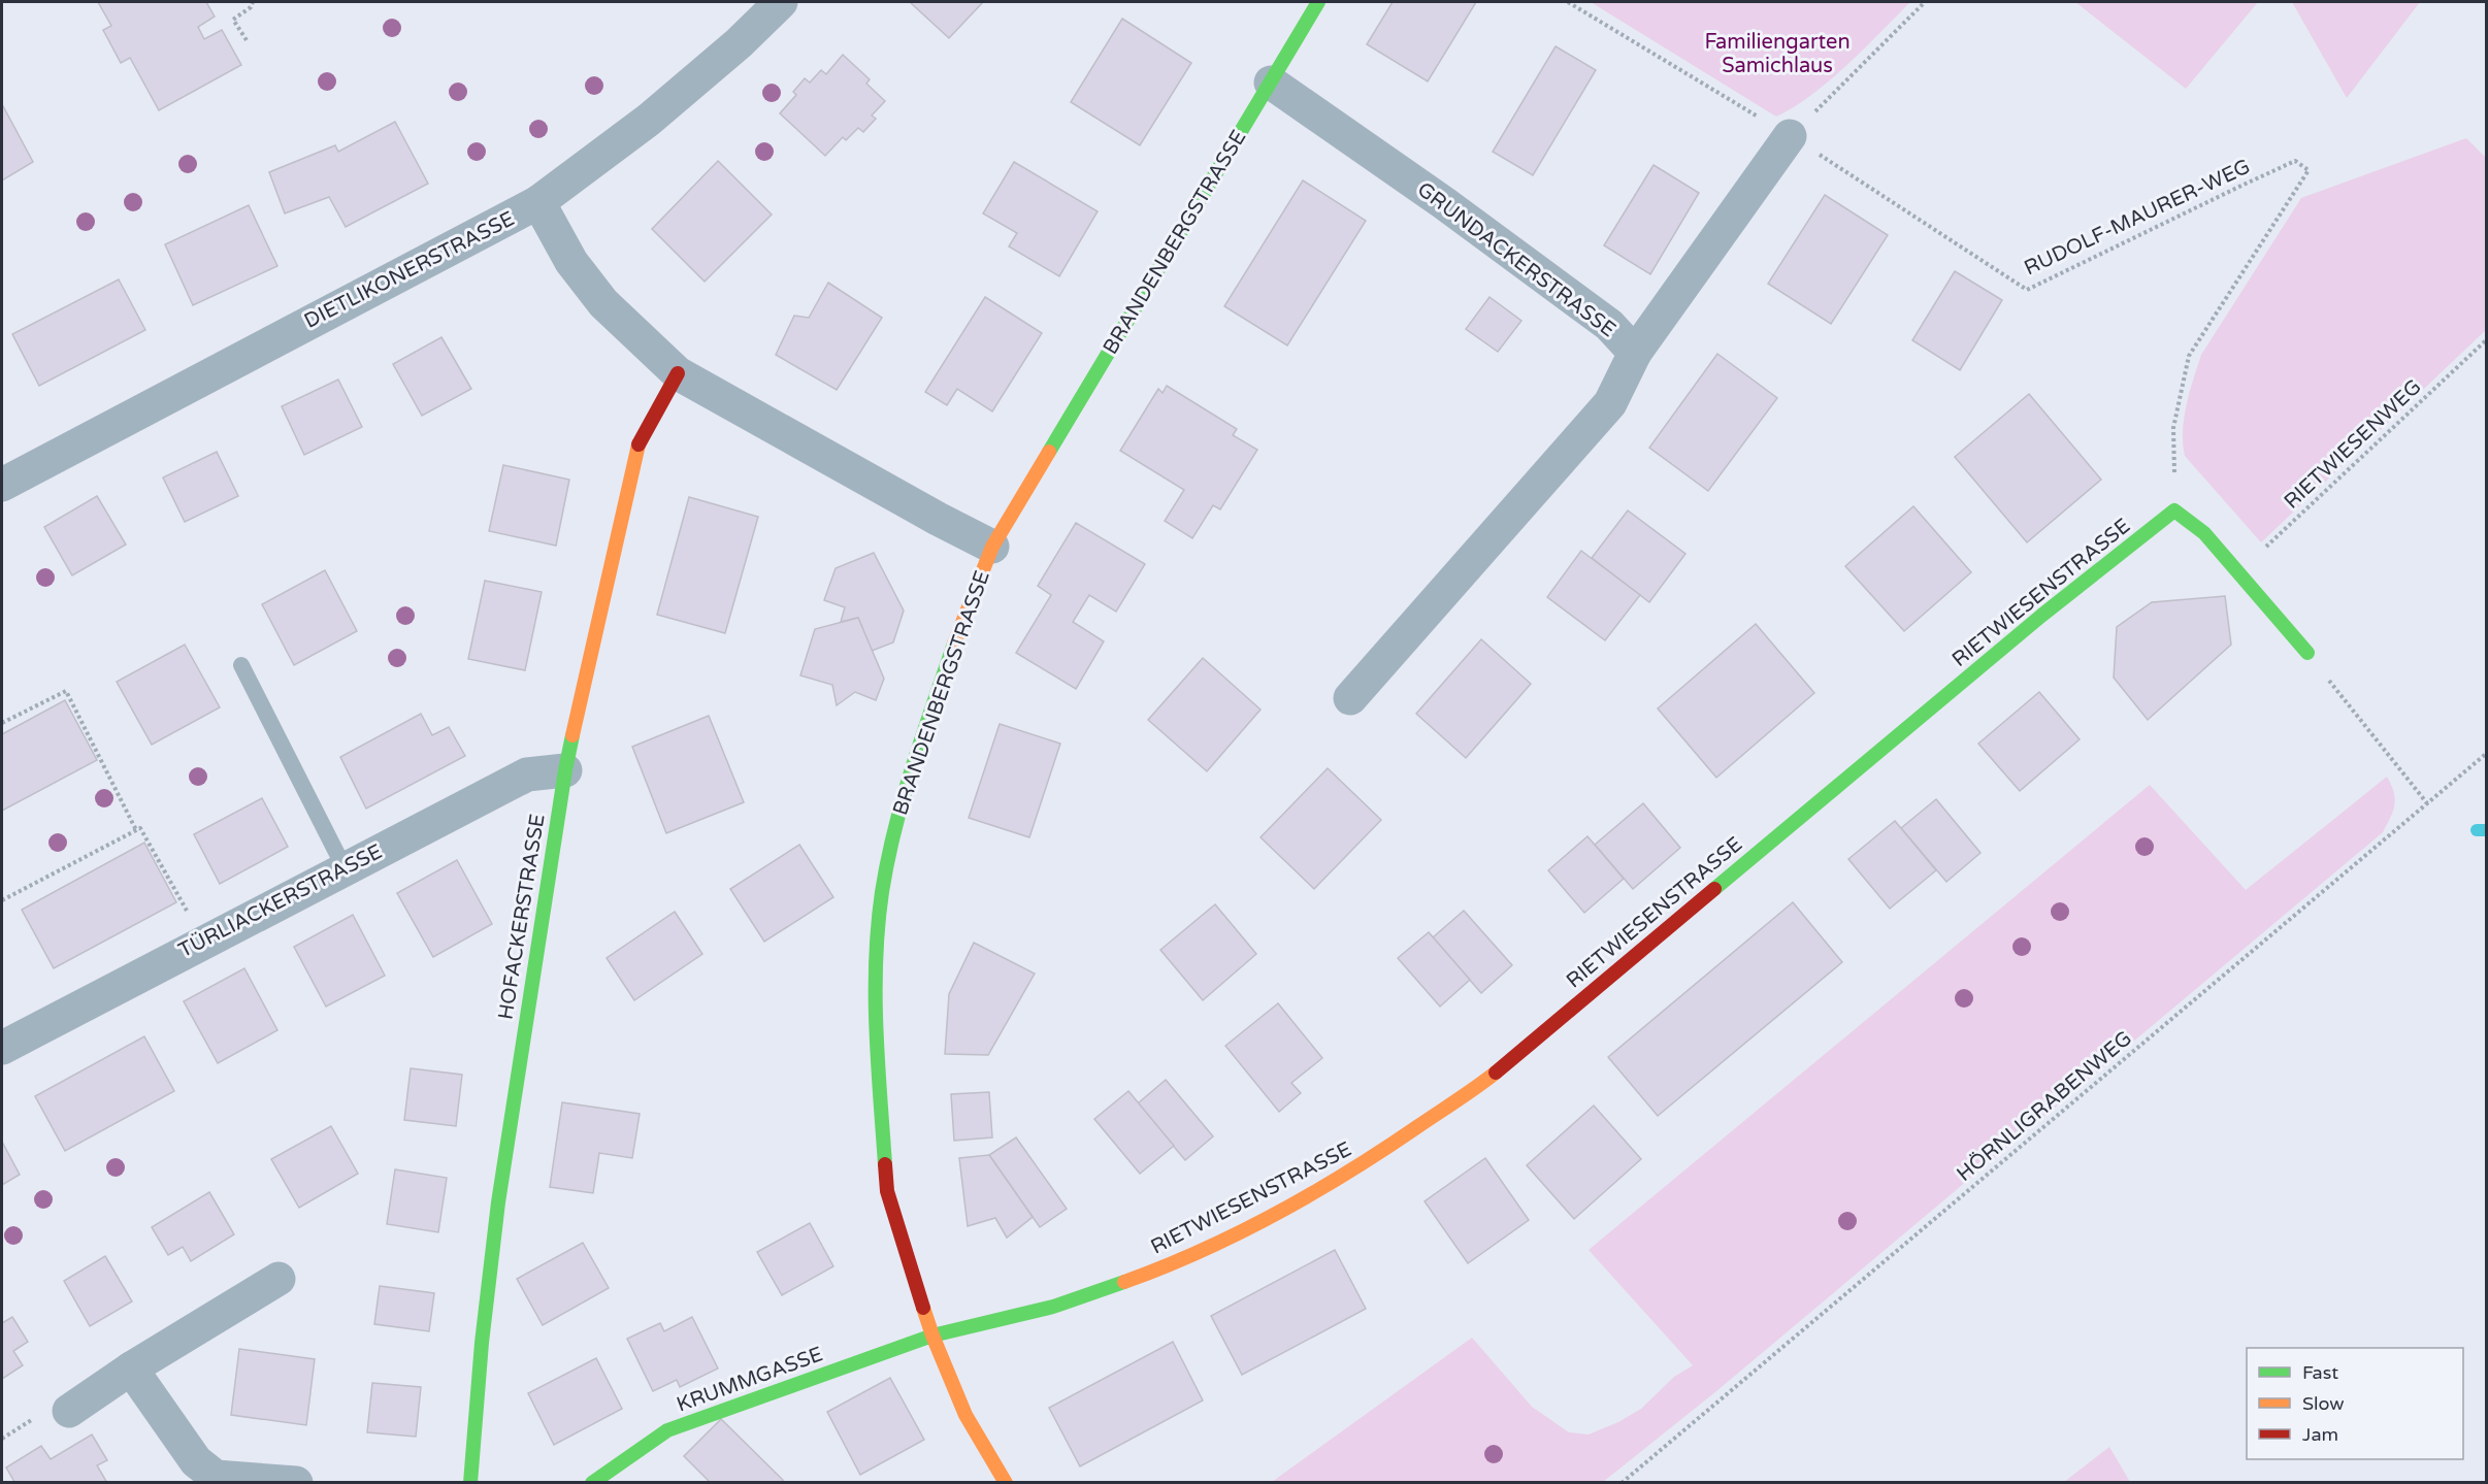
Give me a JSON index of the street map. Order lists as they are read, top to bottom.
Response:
{
  "streets": {
    "street": [
      "BRANDENBERGSTRASSE",
      "GRUNDACKERSTRASSE",
      "DIETLIKONERSTRASSE",
      "RIETWIESENSTRASSE",
      "TÜRLIACKERSTRASSE",
      "HOFACKERSTRASSE",
      "KRUMMGASSE"
    ],
    "path": ["RUDOLF-MAURER-WEG", "RIETWIESENWEG", "HÖRNLIGRABENWEG"]
  },
  "crossings": [
    ["RUDOLF-MAURER-WEG", "RIETWIESENSTRASSE"],
    ["BRANDENBERGSTRASSE", "GRUNDACKERSTRASSE"],
    ["BRANDENBERGSTRASSE", "DIETLIKONERSTRASSE"],
    ["BRANDENBERGSTRASSE", "RIETWIESENSTRASSE"],
    ["BRANDENBERGSTRASSE", "HOFACKERSTRASSE"],
    ["BRANDENBERGSTRASSE", "KRUMMGASSE"],
    ["RIETWIESENSTRASSE", "KRUMMGASSE"],
    ["TÜRLIACKERSTRASSE", "HOFACKERSTRASSE"]
  ],
  "parks": ["Familiengarten Samichlaus"],
  "legend": ["Fast", "Slow", "Jam"]
}
